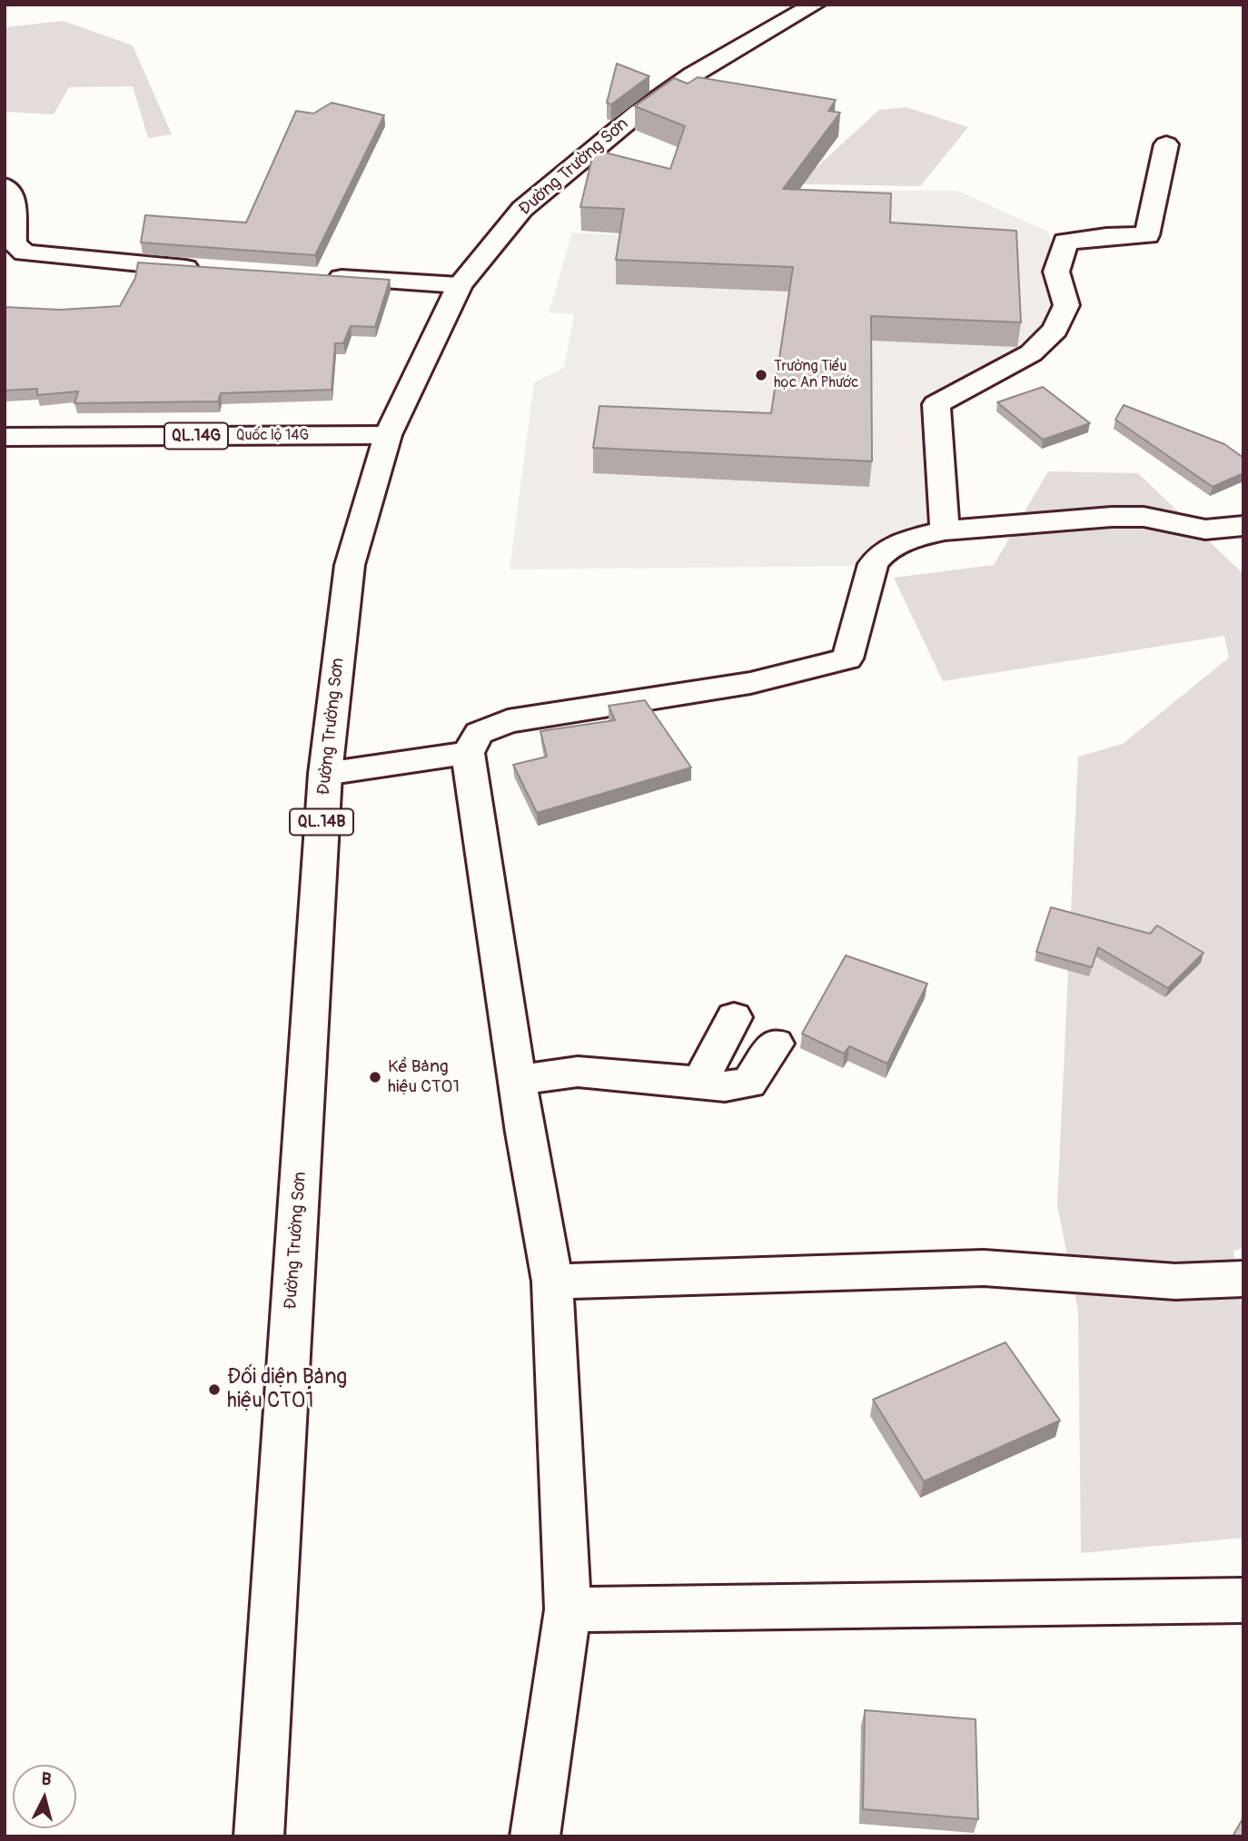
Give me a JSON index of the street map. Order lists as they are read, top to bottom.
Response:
{
  "streets": {
    "main road": [
      "Đường Trường Sơn",
      "QL.14G",
      "Quốc lộ 14G",
      "QL.14B"
    ]
  },
  "crossings": [
    ["Đường Trường Sơn", "Quốc lộ 14G"]
  ],
  "places": ["Trường Tiểu học An Phước", "Kề Bảng hiệu CT01", "Đối diện Bảng hiệu CT01"],
  "north": "top"
}
